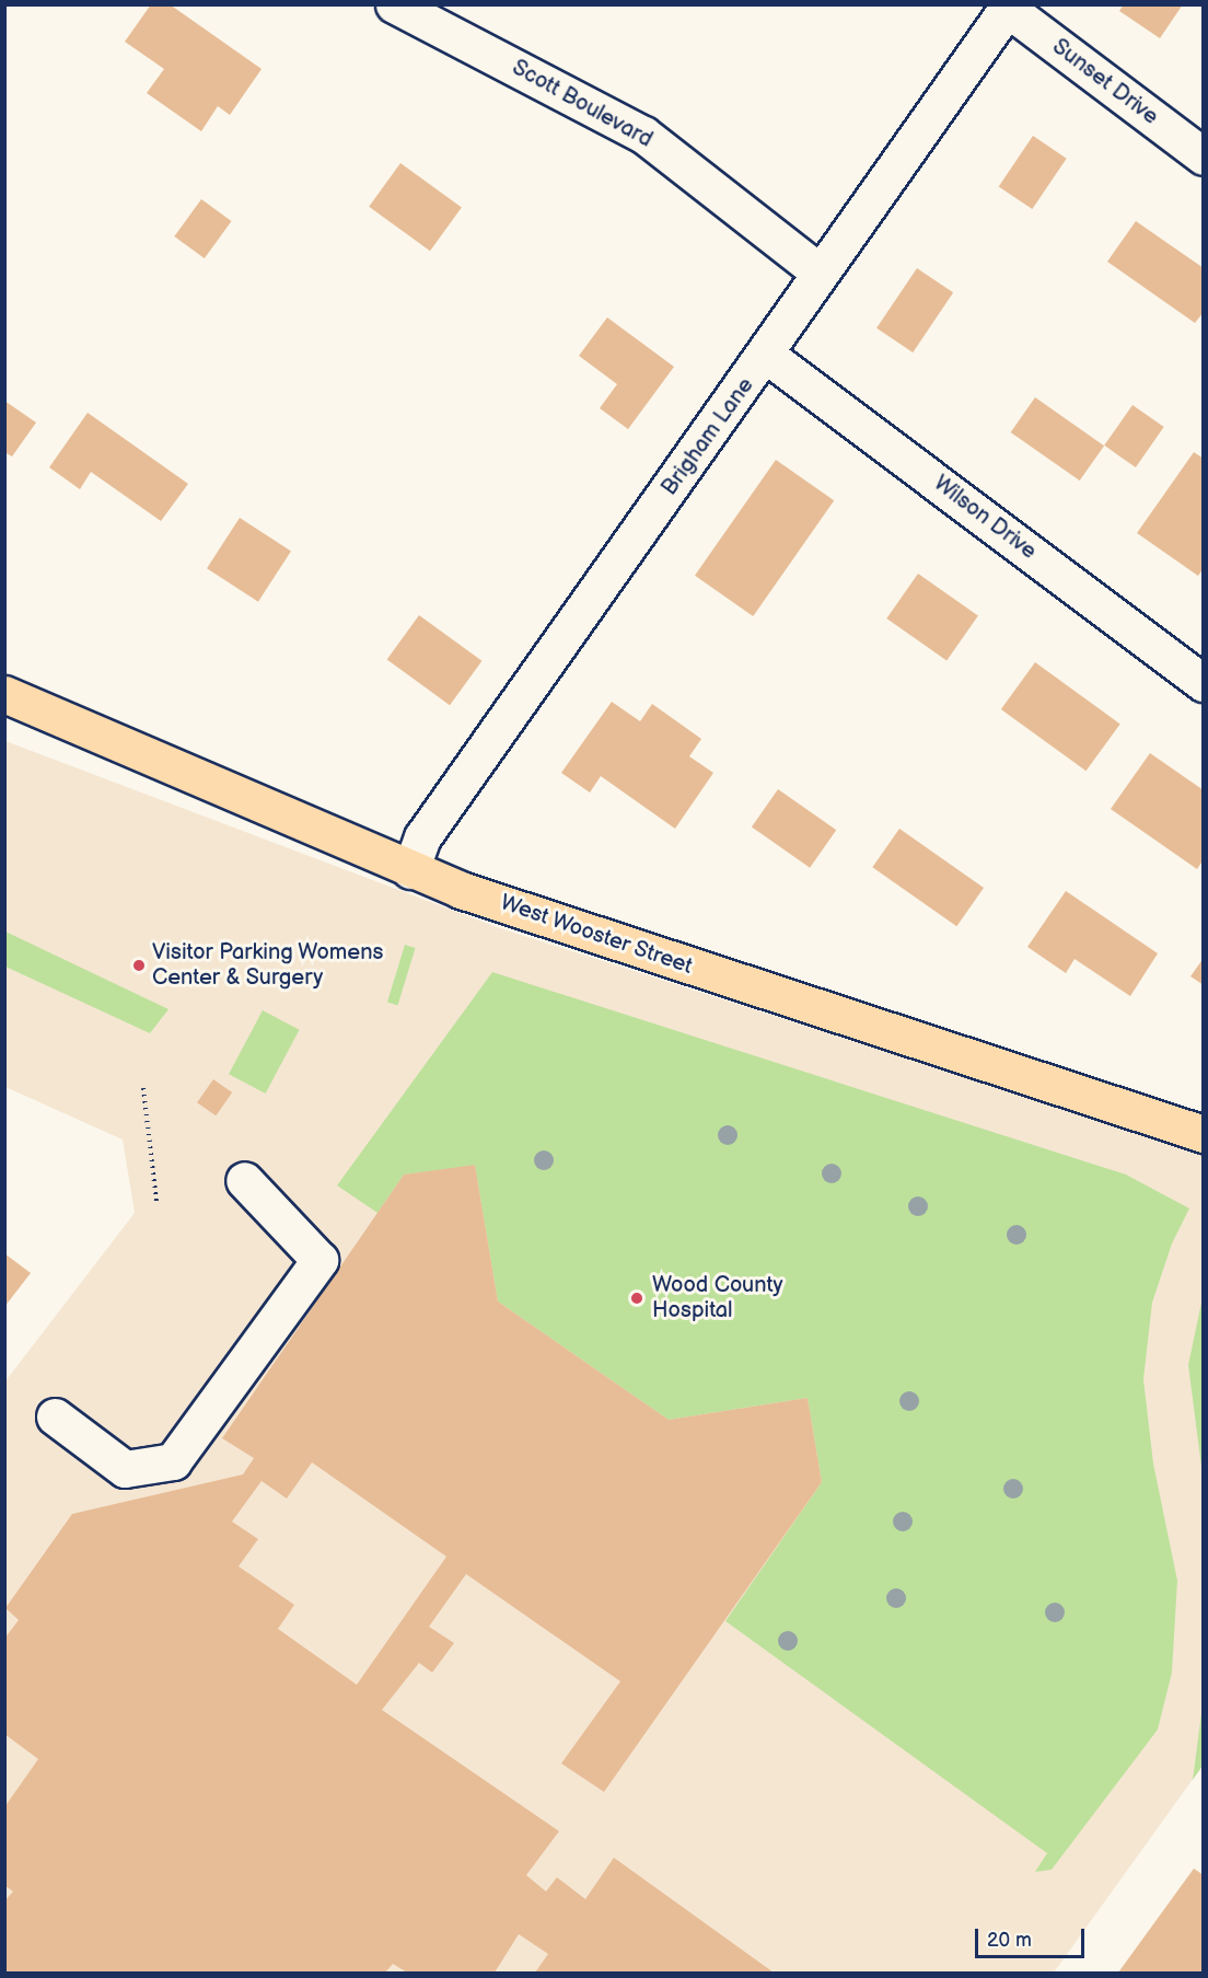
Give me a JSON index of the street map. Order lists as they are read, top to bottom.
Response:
{
  "streets": {
    "main road": ["West Wooster Street"],
    "street": [
      "Sunset Drive",
      "Scott Boulevard",
      "Brigham Lane",
      "Wilson Drive"
    ]
  },
  "crossings": [
    ["Sunset Drive", "Brigham Lane"],
    ["Scott Boulevard", "Brigham Lane"],
    ["Brigham Lane", "Wilson Drive"],
    ["Brigham Lane", "West Wooster Street"]
  ],
  "places": ["Visitor Parking Womens Center & Surgery", "Wood County Hospital"],
  "scale_bar": "20 m"
}
